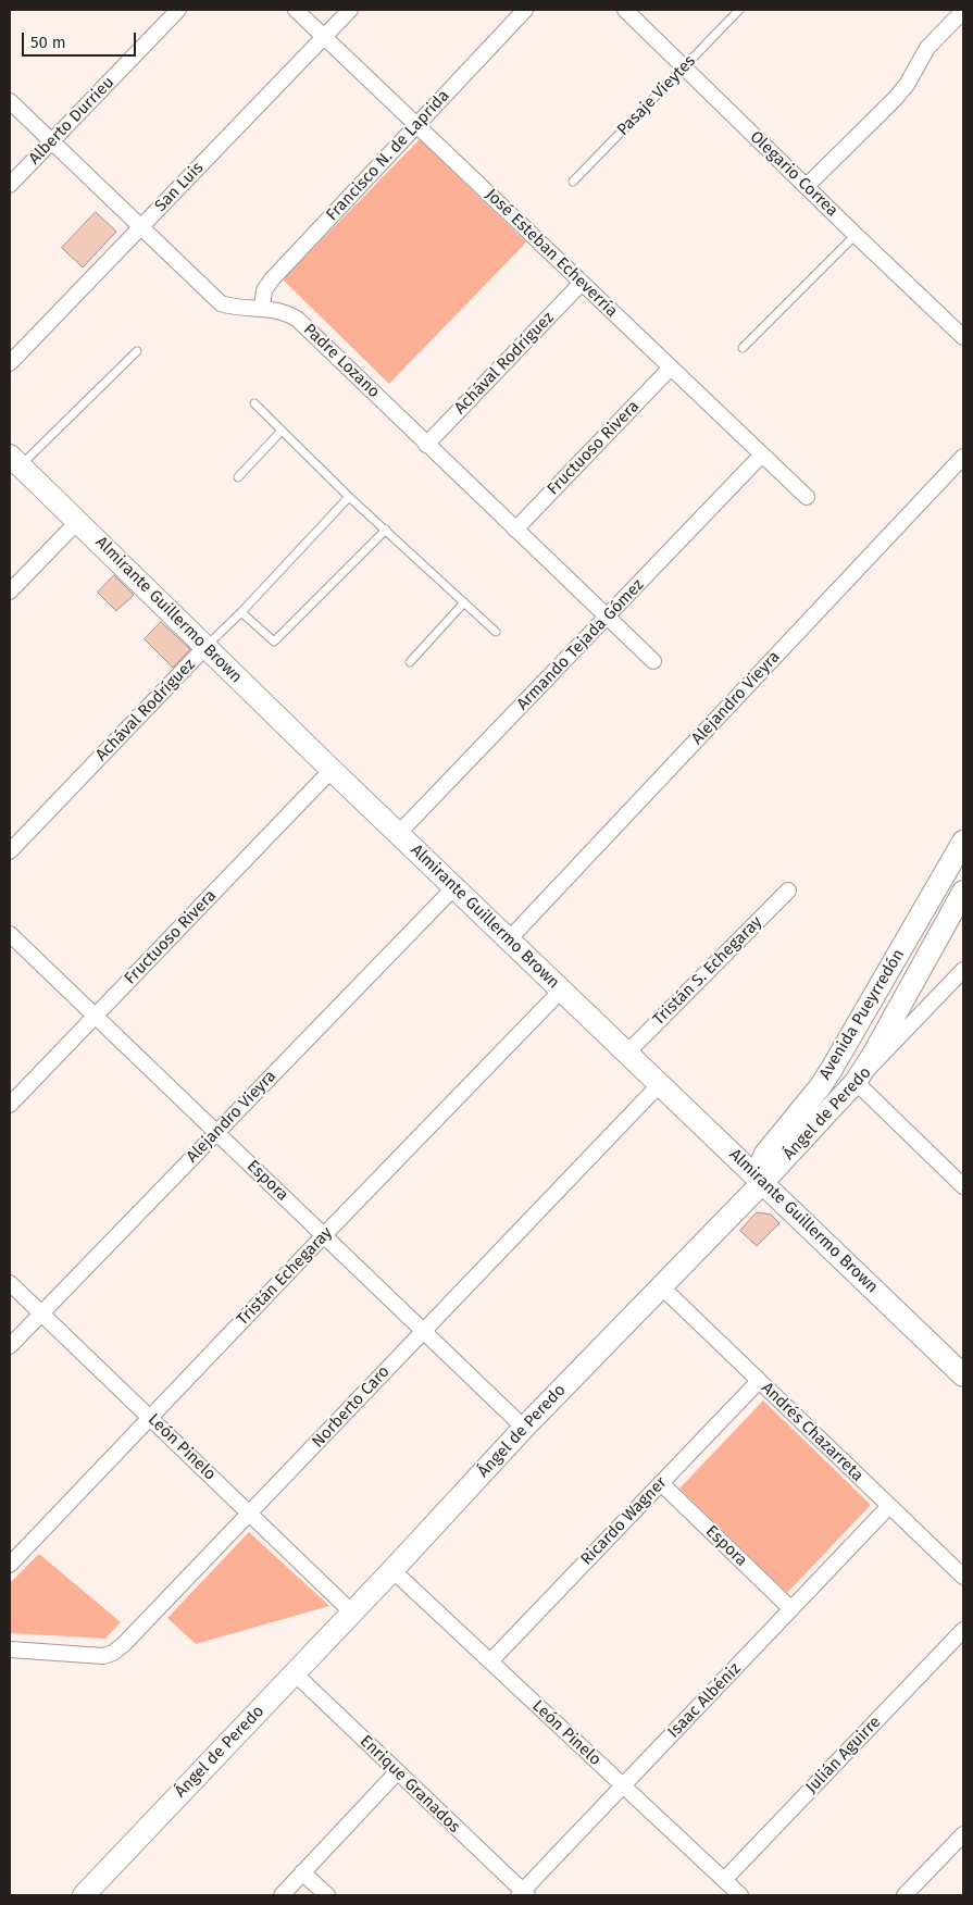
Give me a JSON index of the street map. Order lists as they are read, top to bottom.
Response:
{
  "streets": {
    "main road": ["Almirante Guillermo Brown", "Avenida Pueyrredón", "Ángel de Peredo"],
    "street": [
      "Alberto Durrieu",
      "Francisco N. de Laprida",
      "Olegario Correa",
      "San Luis",
      "José Esteban Echeverría",
      "Padre Lozano",
      "Achával Rodríguez",
      "Fructuoso Rivera",
      "Armando Tejada Gómez",
      "Alejandro Vieyra",
      "Tristán S. Echegaray",
      "Espora",
      "Tristán Echegaray",
      "Norberto Caro",
      "Andrés Chazarreta",
      "León Pinelo",
      "Ricardo Wagner",
      "Isaac Albéniz",
      "Julián Aguirre",
      "Enrique Granados"
    ],
    "lane": ["Pasaje Vieytes"]
  },
  "crossings": [
    ["Pasaje Vieytes", "Olegario Correa"],
    ["Alberto Durrieu", "Padre Lozano"],
    ["Francisco N. de Laprida", "José Esteban Echeverría"],
    ["Francisco N. de Laprida", "Padre Lozano"],
    ["San Luis", "José Esteban Echeverría"],
    ["San Luis", "Padre Lozano"],
    ["José Esteban Echeverría", "Achával Rodríguez"],
    ["José Esteban Echeverría", "Fructuoso Rivera"],
    ["José Esteban Echeverría", "Armando Tejada Gómez"],
    ["Padre Lozano", "Achával Rodríguez"],
    ["Padre Lozano", "Fructuoso Rivera"],
    ["Padre Lozano", "Armando Tejada Gómez"],
    ["Achával Rodríguez", "Almirante Guillermo Brown"],
    ["Fructuoso Rivera", "Almirante Guillermo Brown"],
    ["Fructuoso Rivera", "Espora"],
    ["Almirante Guillermo Brown", "Armando Tejada Gómez"],
    ["Almirante Guillermo Brown", "Alejandro Vieyra"],
    ["Almirante Guillermo Brown", "Tristán S. Echegaray"],
    ["Almirante Guillermo Brown", "Avenida Pueyrredón"],
    ["Almirante Guillermo Brown", "Ángel de Peredo"],
    ["Almirante Guillermo Brown", "Tristán Echegaray"],
    ["Almirante Guillermo Brown", "Norberto Caro"],
    ["Alejandro Vieyra", "Espora"],
    ["Alejandro Vieyra", "León Pinelo"],
    ["Avenida Pueyrredón", "Ángel de Peredo"],
    ["Ángel de Peredo", "Espora"],
    ["Ángel de Peredo", "Andrés Chazarreta"],
    ["Ángel de Peredo", "León Pinelo"],
    ["Ángel de Peredo", "Enrique Granados"],
    ["Espora", "Tristán Echegaray"],
    ["Espora", "Norberto Caro"],
    ["Espora", "Ricardo Wagner"],
    ["Espora", "Isaac Albéniz"],
    ["Tristán Echegaray", "León Pinelo"],
    ["Norberto Caro", "León Pinelo"],
    ["Andrés Chazarreta", "Ricardo Wagner"],
    ["Andrés Chazarreta", "Isaac Albéniz"],
    ["León Pinelo", "Ricardo Wagner"],
    ["León Pinelo", "Isaac Albéniz"],
    ["León Pinelo", "Julián Aguirre"],
    ["Isaac Albéniz", "Enrique Granados"]
  ],
  "scale_bar": "50 m"
}
